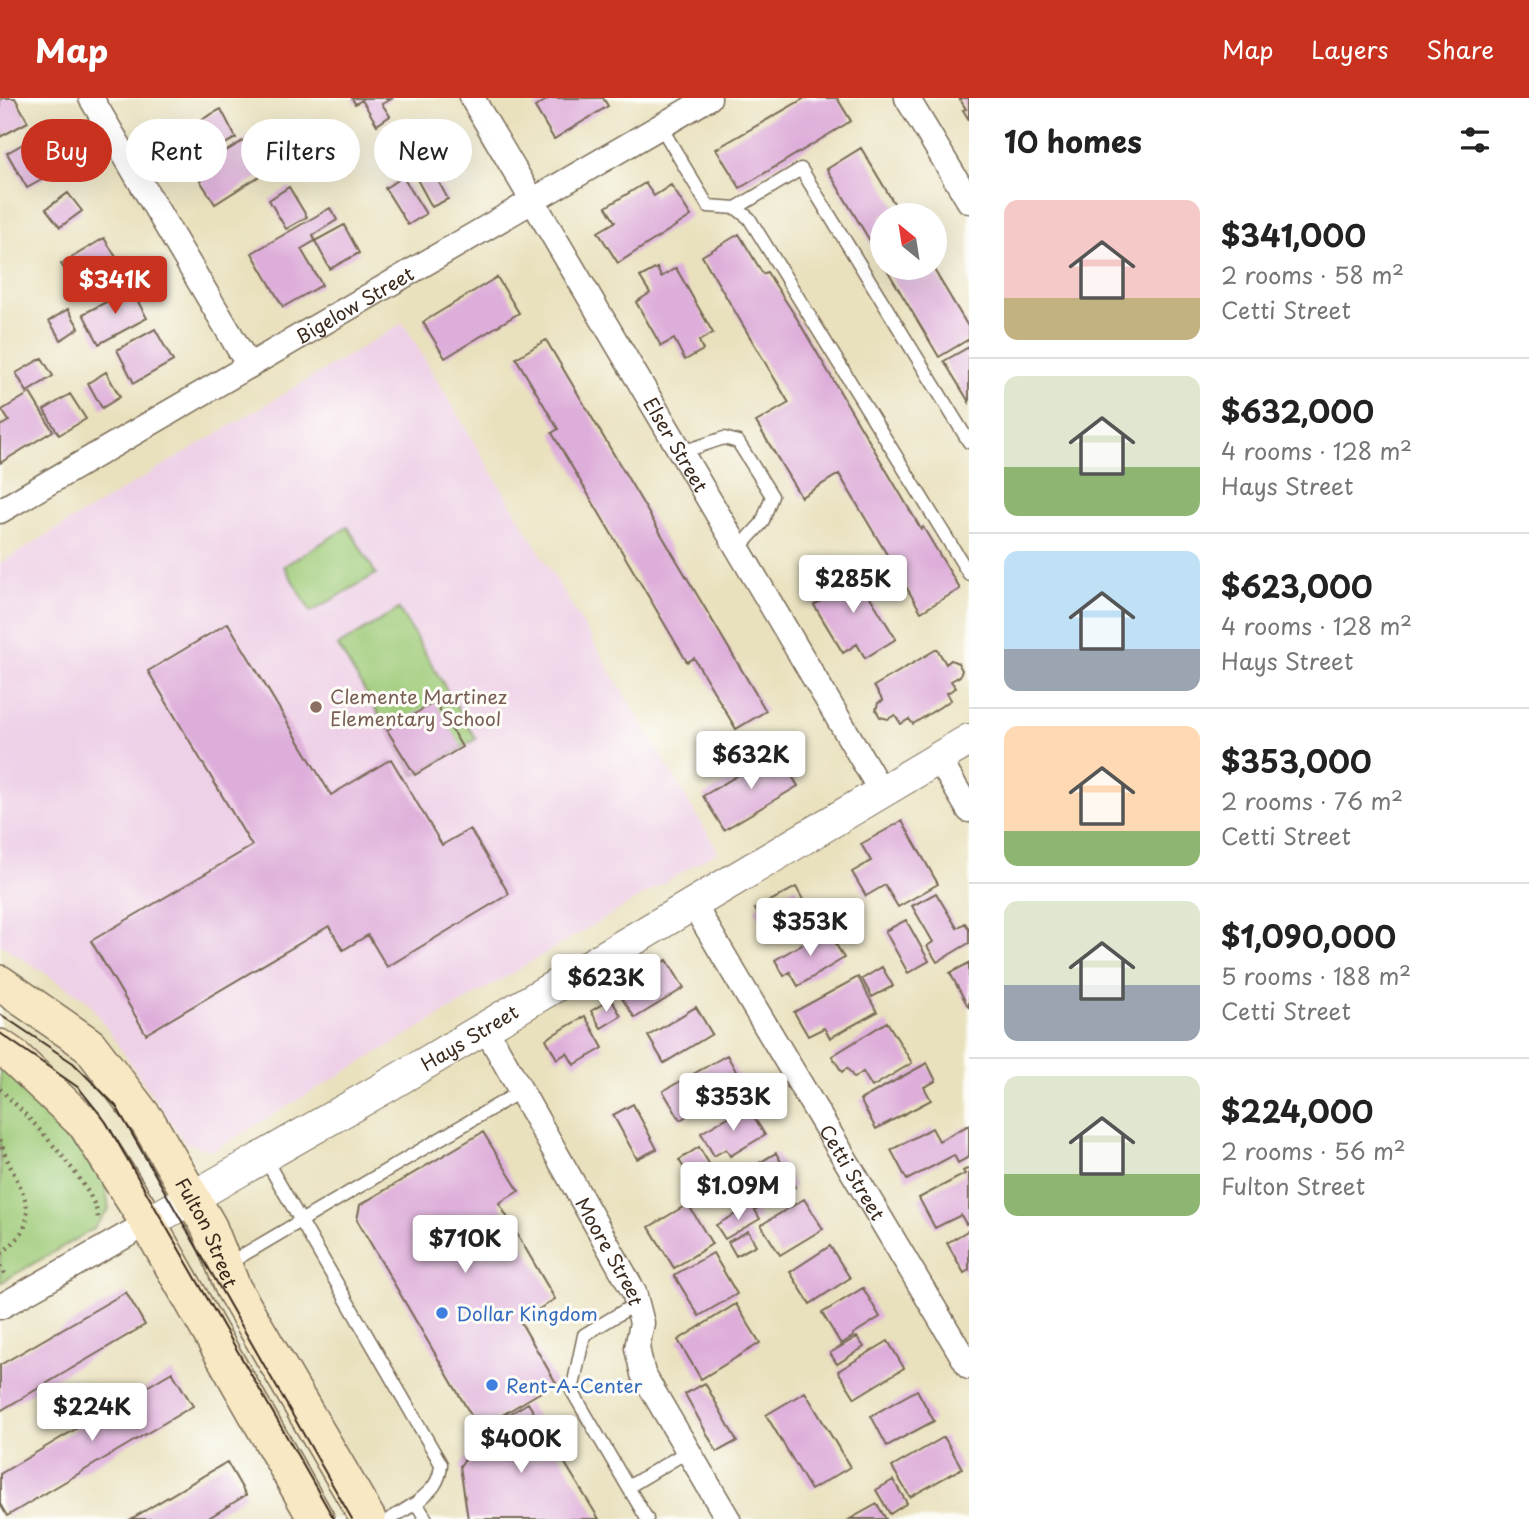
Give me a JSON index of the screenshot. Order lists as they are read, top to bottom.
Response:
{
  "streets": {
    "main road": ["Fulton Street"],
    "street": [
      "Bigelow Street",
      "Elser Street",
      "Hays Street",
      "Cetti Street",
      "Moore Street"
    ]
  },
  "crossings": [
    ["Bigelow Street", "Elser Street"],
    ["Elser Street", "Hays Street"],
    ["Hays Street", "Cetti Street"],
    ["Hays Street", "Fulton Street"],
    ["Hays Street", "Moore Street"]
  ],
  "places": ["Clemente Martinez Elementary School", "Dollar Kingdom", "Rent-A-Center"],
  "north": "top left",
  "page": {
    "header": "Map",
    "nav": ["Map", "Layers", "Share"],
    "heading": "10 homes",
    "chip": [
      "Buy",
      "Rent",
      "Filters",
      "New"
    ],
    "list": [
      {
        "name": "$341,000",
        "note": "2 rooms · 58 m² · Cetti Street"
      },
      {
        "name": "$632,000",
        "note": "4 rooms · 128 m² · Hays Street"
      },
      {
        "name": "$623,000",
        "note": "4 rooms · 128 m² · Hays Street"
      },
      {
        "name": "$353,000",
        "note": "2 rooms · 76 m² · Cetti Street"
      },
      {
        "name": "$1,090,000",
        "note": "5 rooms · 188 m² · Cetti Street"
      },
      {
        "name": "$224,000",
        "note": "2 rooms · 56 m² · Fulton Street"
      }
    ],
    "price": [
      "$341K",
      "$285K",
      "$632K",
      "$353K",
      "$623K",
      "$353K",
      "$1.09M",
      "$710K",
      "$224K",
      "$400K"
    ]
  }
}
